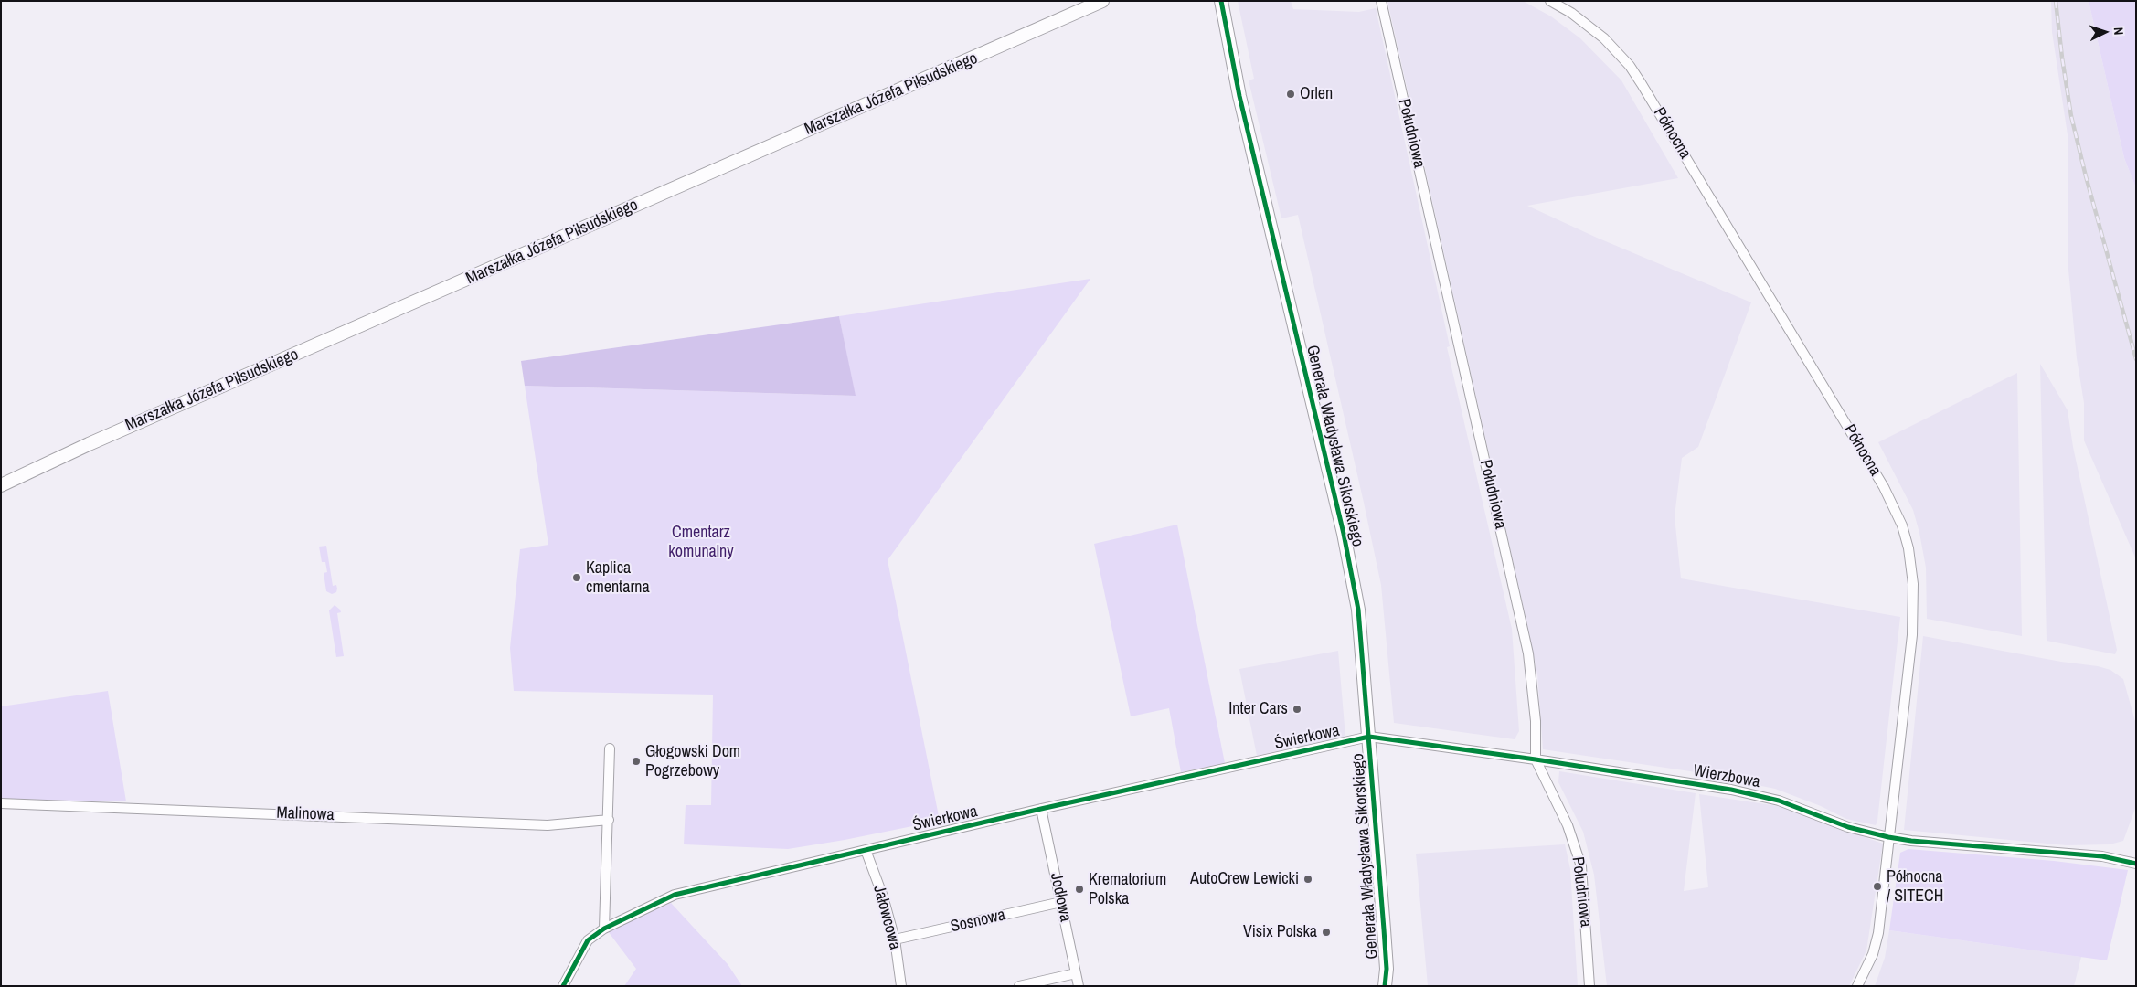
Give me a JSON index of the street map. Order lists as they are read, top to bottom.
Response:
{
  "streets": {
    "main road": ["Marszałka Józefa Piłsudskiego", "Generała Władysława Sikorskiego"],
    "street": [
      "Południowa",
      "Północna",
      "Świerkowa",
      "Wierzbowa",
      "Malinowa",
      "Jodłowa",
      "Jałowcowa",
      "Sosnowa"
    ]
  },
  "crossings": [
    ["Południowa", "Wierzbowa"],
    ["Północna", "Wierzbowa"],
    ["Generała Władysława Sikorskiego", "Świerkowa"],
    ["Generała Władysława Sikorskiego", "Wierzbowa"],
    ["Świerkowa", "Wierzbowa"],
    ["Świerkowa", "Jodłowa"],
    ["Świerkowa", "Jałowcowa"],
    ["Jodłowa", "Sosnowa"],
    ["Jałowcowa", "Sosnowa"]
  ],
  "parks": ["Cmentarz komunalny"],
  "places": [
    "Orlen",
    "Kaplica cmentarna",
    "Inter Cars",
    "Głogowski Dom Pogrzebowy",
    "AutoCrew Lewicki",
    "Północna / SITECH",
    "Krematorium Polska",
    "Visix Polska"
  ],
  "north": "right"
}
